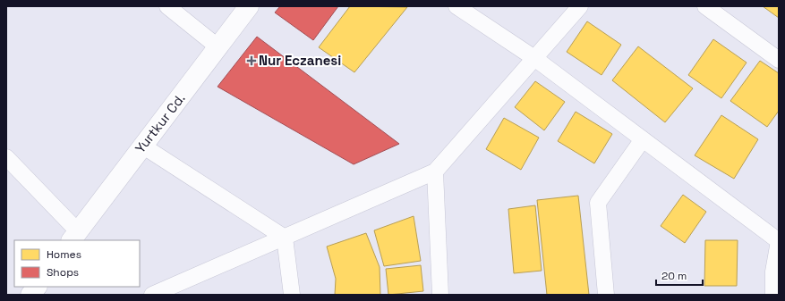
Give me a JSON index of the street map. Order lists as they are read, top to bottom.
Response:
{
  "streets": {
    "street": ["Yurtkur Cd."]
  },
  "places": {
    "health": ["Nur Eczanesi"]
  },
  "legend": ["Homes", "Shops"],
  "scale_bar": "20 m"
}
